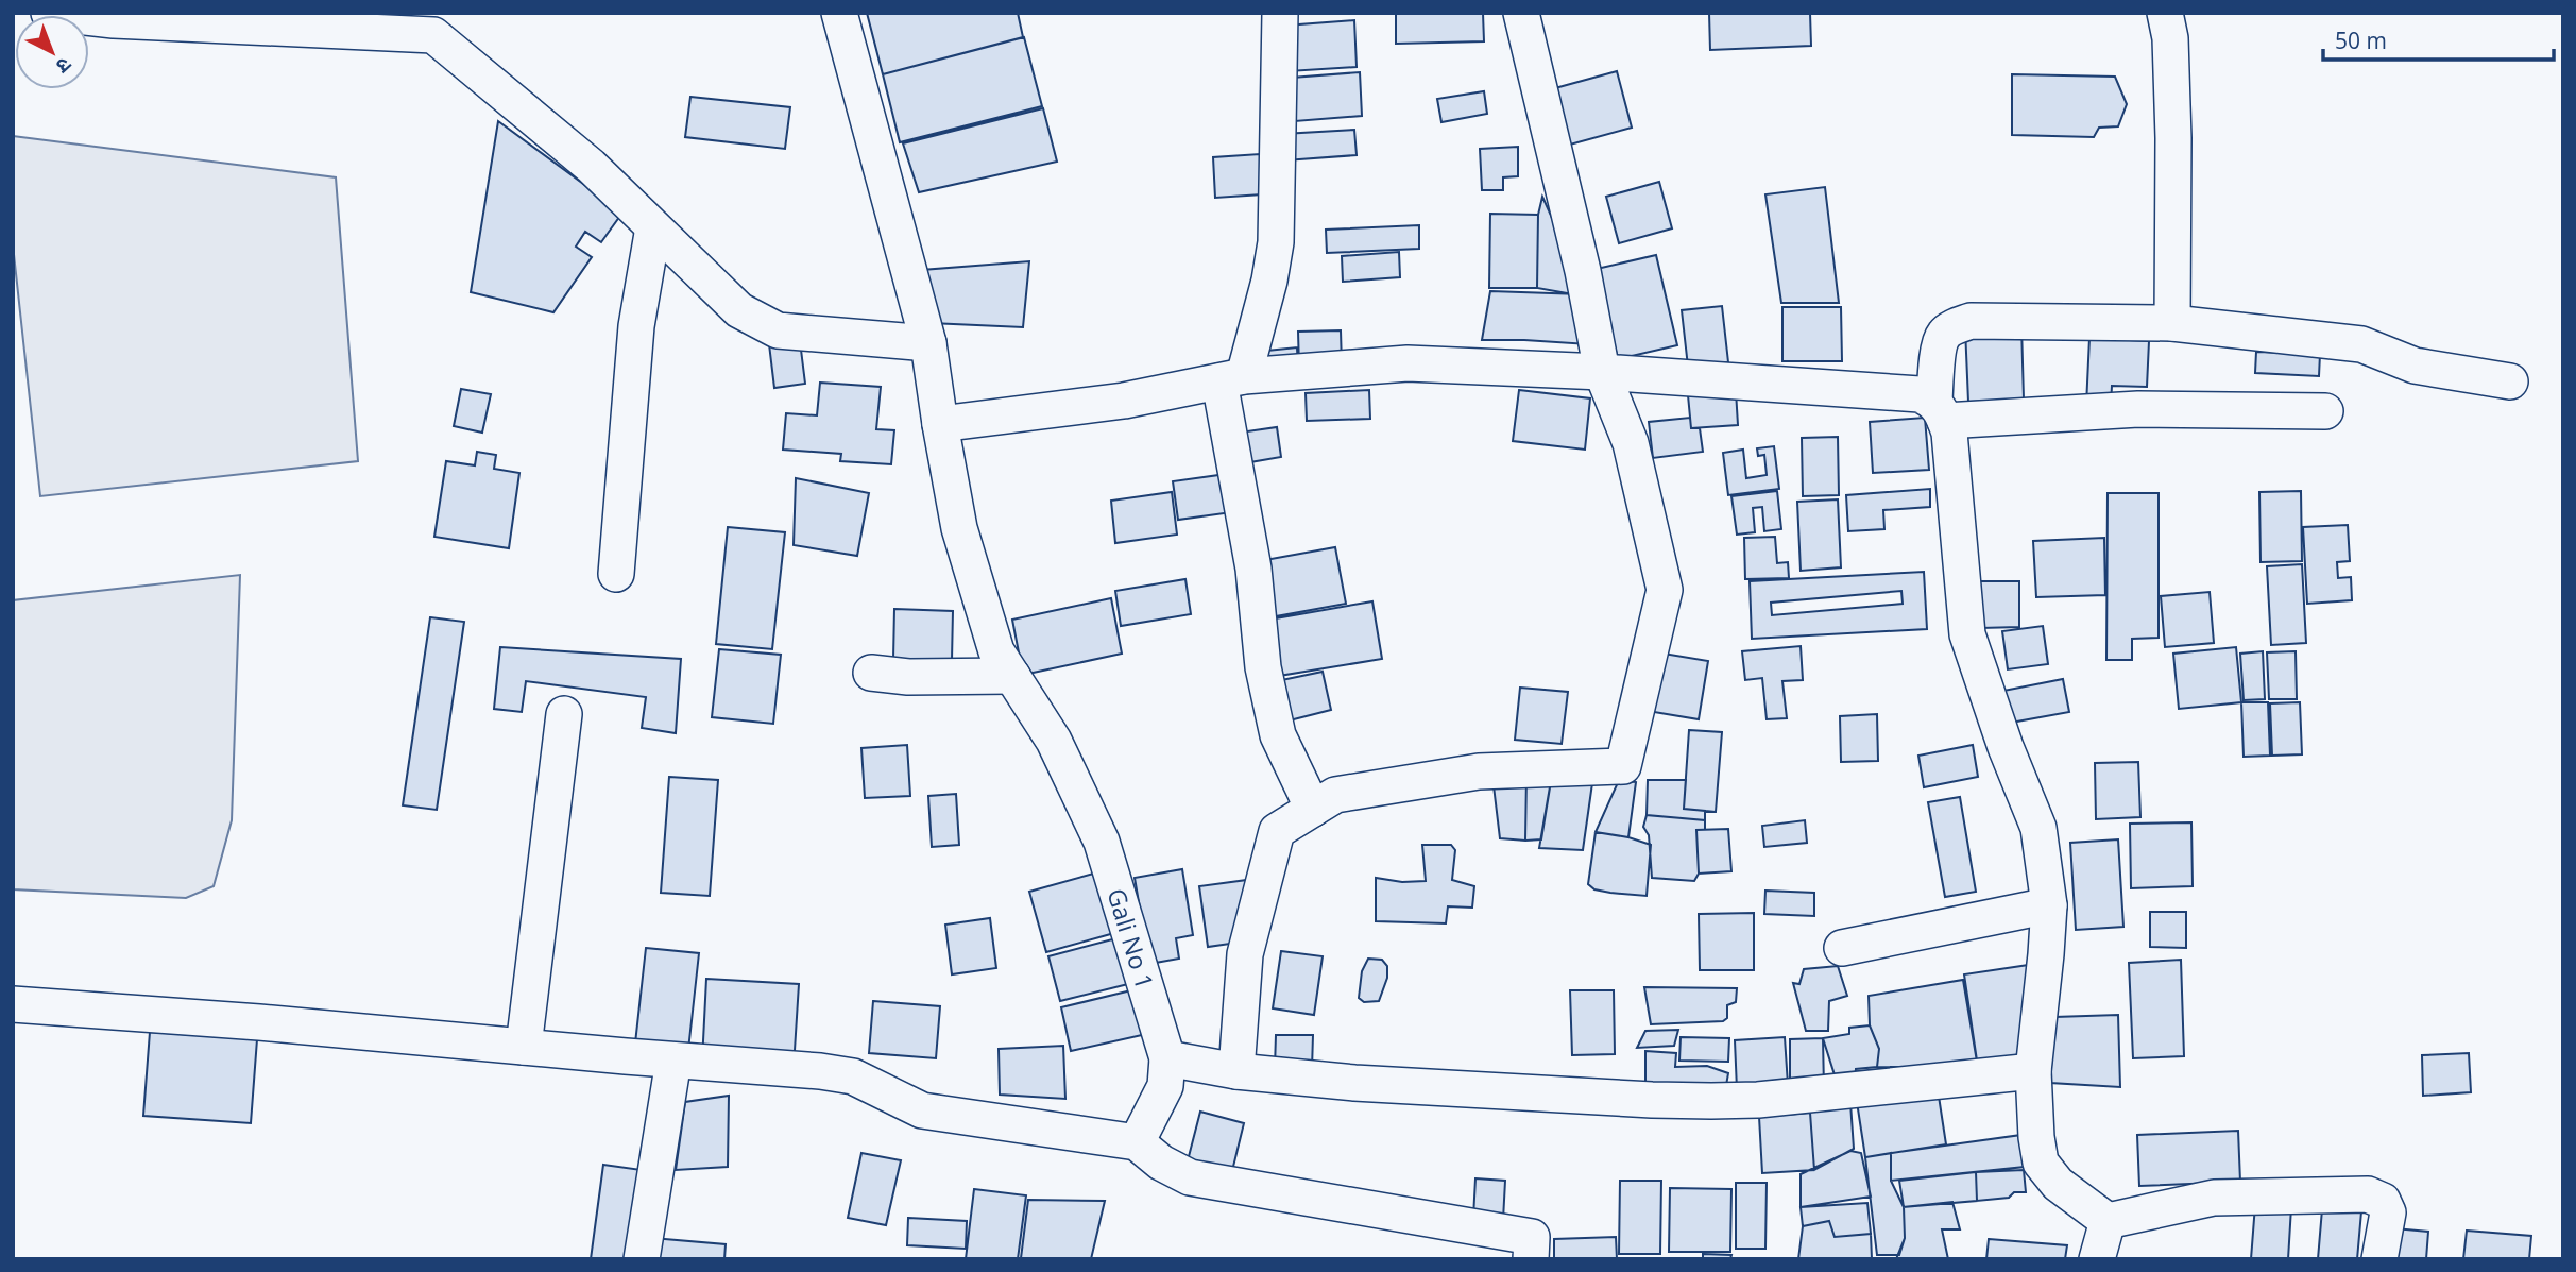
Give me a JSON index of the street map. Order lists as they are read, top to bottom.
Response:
{
  "streets": {
    "street": ["Gali No 1"]
  },
  "scale_bar": "50 m",
  "north": "bottom right"
}
